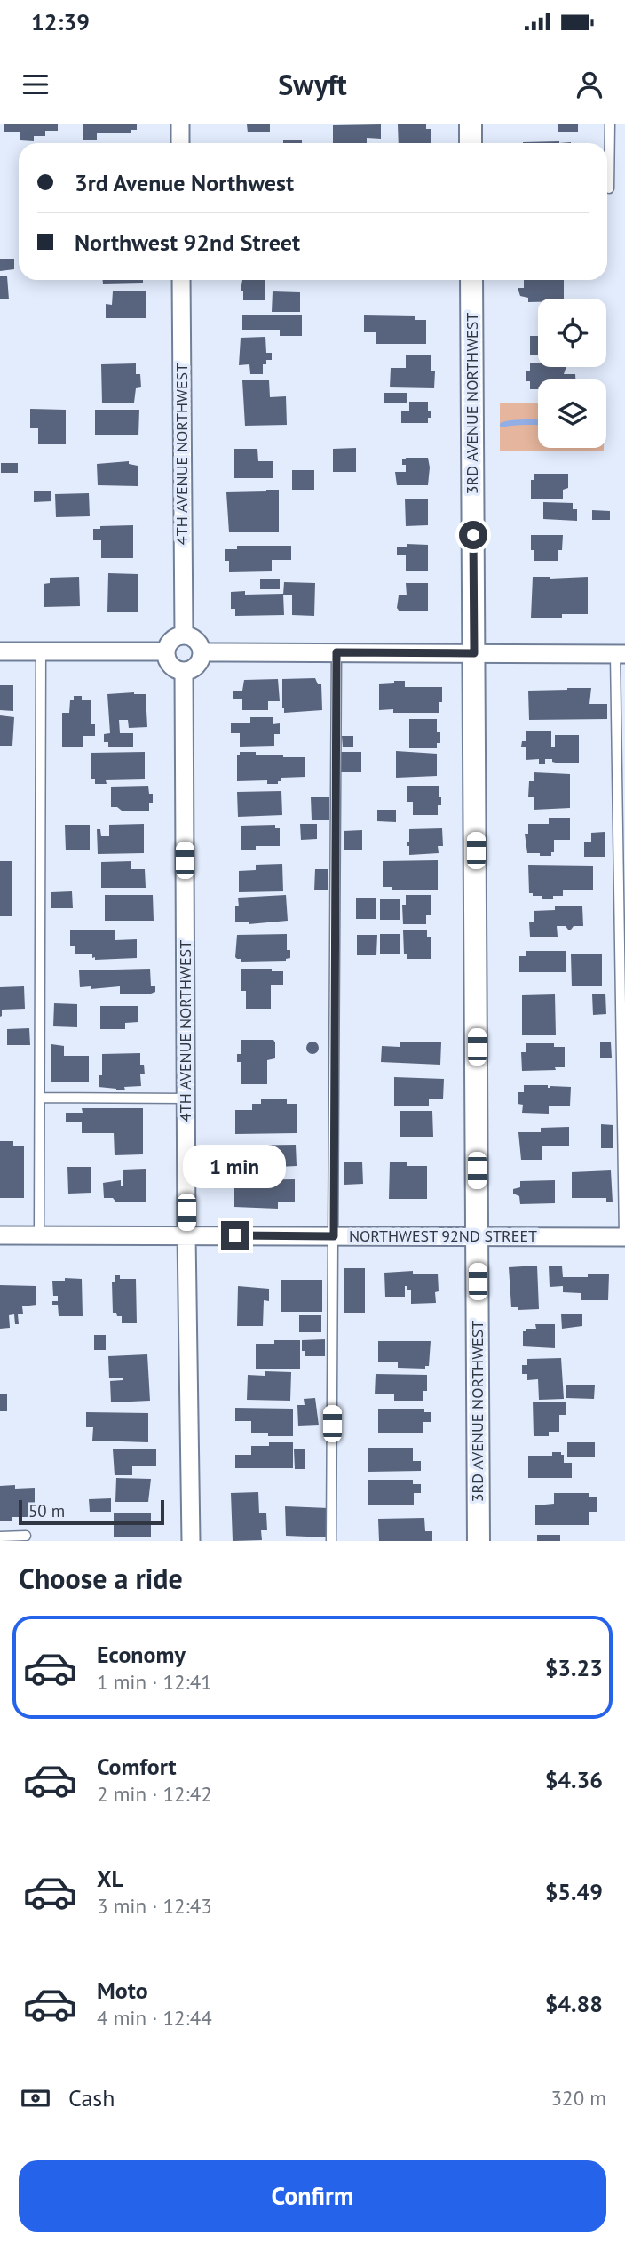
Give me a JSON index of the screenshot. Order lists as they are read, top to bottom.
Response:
{
  "streets": {
    "street": ["3RD AVENUE NORTHWEST", "4TH AVENUE NORTHWEST", "NORTHWEST 92ND STREET"]
  },
  "crossings": [
    ["3RD AVENUE NORTHWEST", "NORTHWEST 92ND STREET"],
    ["4TH AVENUE NORTHWEST", "NORTHWEST 92ND STREET"]
  ],
  "scale_bar": "50 m",
  "page": {
    "status": "12:39",
    "header": "Swyft",
    "banner": ["3rd Avenue Northwest", "Northwest 92nd Street"],
    "bubble": "1 min",
    "scale": "50 m",
    "heading": "Choose a ride",
    "list": [
      {
        "name": "Economy",
        "note": "1 min · 12:41",
        "value": "$3.23"
      },
      {
        "name": "Comfort",
        "note": "2 min · 12:42",
        "value": "$4.36"
      },
      {
        "name": "XL",
        "note": "3 min · 12:43",
        "value": "$5.49"
      },
      {
        "name": "Moto",
        "note": "4 min · 12:44",
        "value": "$4.88"
      }
    ],
    "pay": ["Cash", "320 m"],
    "buttons": "Confirm"
  }
}
